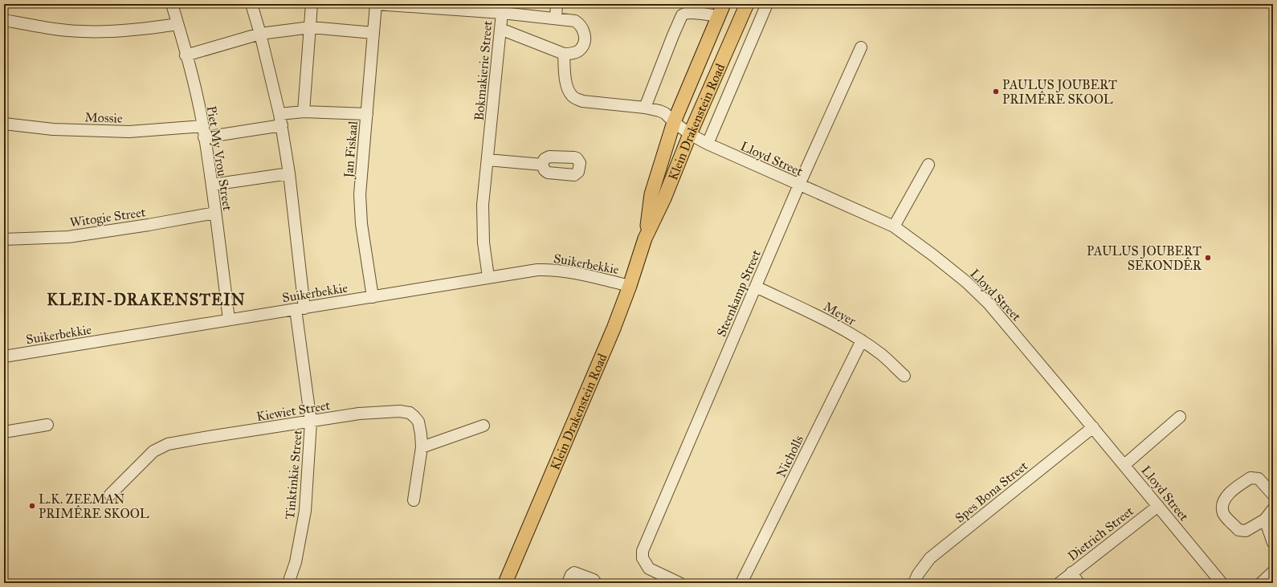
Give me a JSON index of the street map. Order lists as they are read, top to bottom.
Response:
{
  "streets": {
    "main road": ["Klein Drakenstein Road"],
    "street": [
      "Bokmakierie Street",
      "Mossie",
      "Jan Fiskaal",
      "Piet My Vrou Street",
      "Lloyd Street",
      "Witogie Street",
      "Suikerbekkie",
      "Steenkamp Street",
      "Meyer",
      "Kiewiet Street",
      "Nicholls",
      "Tinktinkie Street",
      "Spes Bona Street",
      "Dietrich Street"
    ]
  },
  "crossings": [
    ["Bokmakierie Street", "Jan Fiskaal"],
    ["Bokmakierie Street", "Suikerbekkie"],
    ["Mossie", "Piet My Vrou Street"],
    ["Mossie", "Tinktinkie Street"],
    ["Klein Drakenstein Road", "Lloyd Street"],
    ["Klein Drakenstein Road", "Suikerbekkie"],
    ["Jan Fiskaal", "Suikerbekkie"],
    ["Piet My Vrou Street", "Witogie Street"],
    ["Piet My Vrou Street", "Suikerbekkie"],
    ["Lloyd Street", "Steenkamp Street"],
    ["Lloyd Street", "Spes Bona Street"],
    ["Lloyd Street", "Dietrich Street"],
    ["Suikerbekkie", "Tinktinkie Street"],
    ["Steenkamp Street", "Meyer"],
    ["Meyer", "Nicholls"],
    ["Kiewiet Street", "Tinktinkie Street"]
  ],
  "districts": ["KLEIN-DRAKENSTEIN"],
  "places": ["PAULUS JOUBERT PRIMÊRE SKOOL", "PAULUS JOUBERT SEKONDÊR", "L.K. ZEEMAN PRIMÊRE SKOOL"]
}
